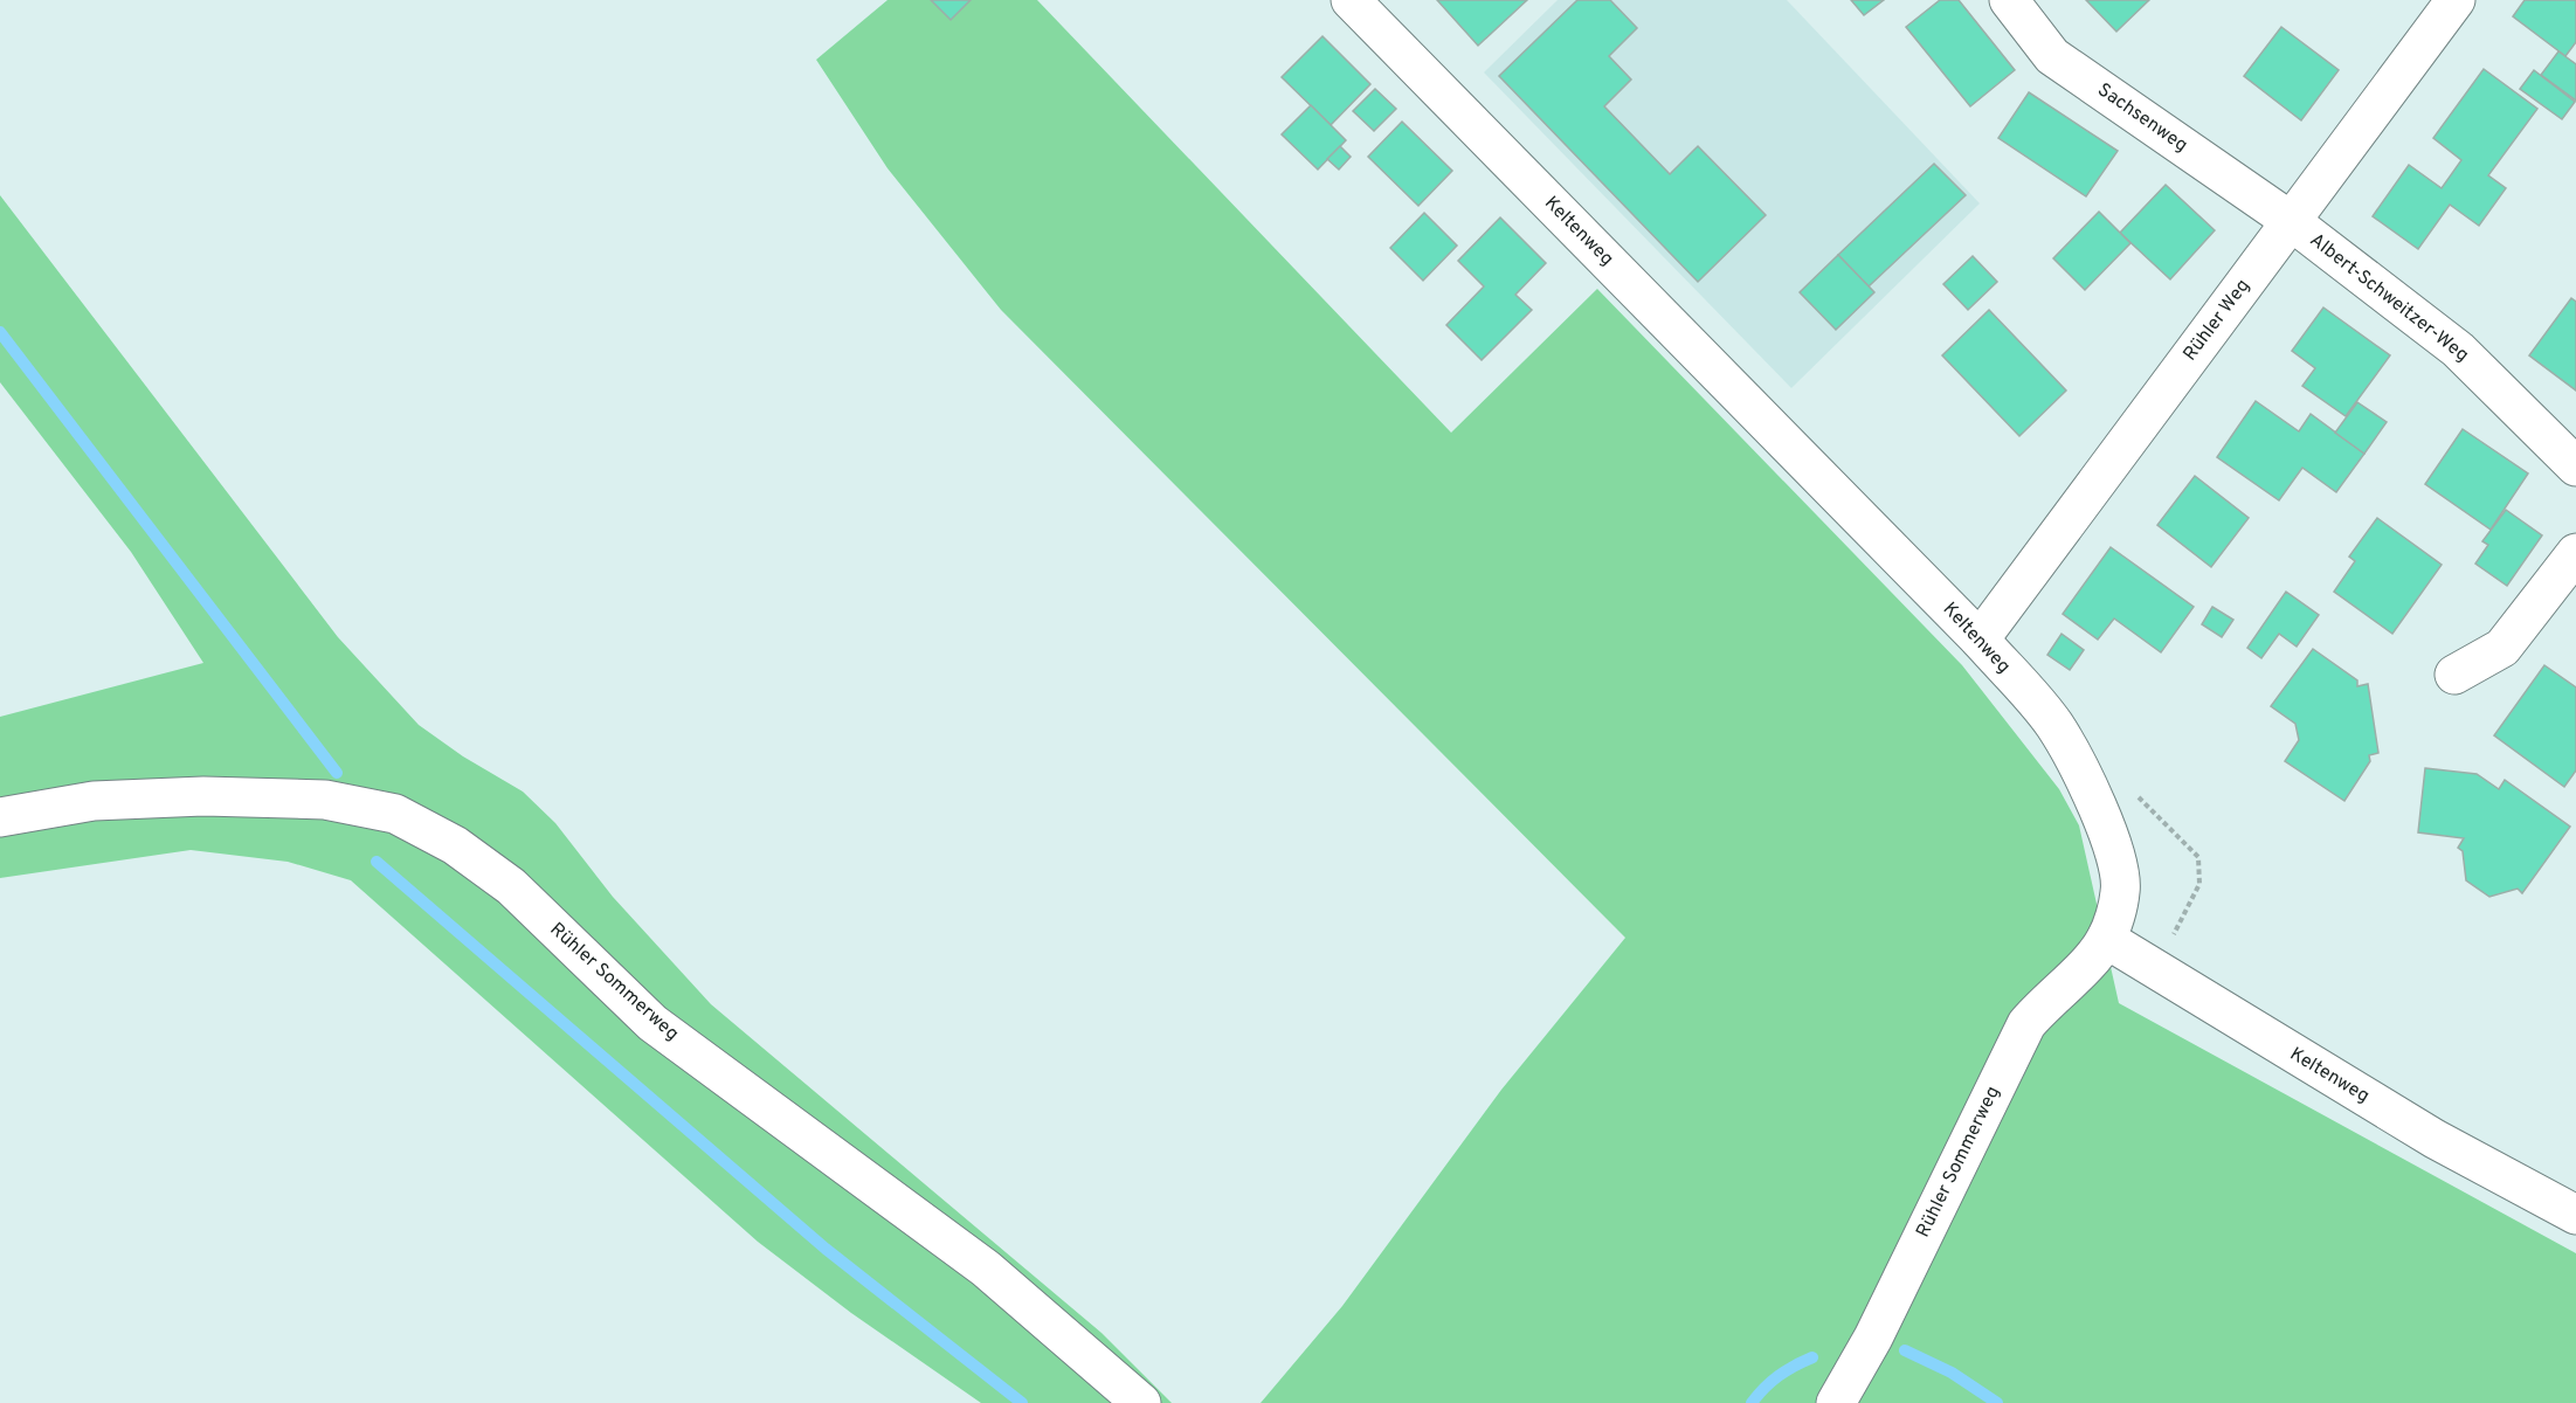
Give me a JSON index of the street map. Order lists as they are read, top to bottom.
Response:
{
  "streets": {
    "street": [
      "Sachsenweg",
      "Keltenweg",
      "Albert-Schweitzer-Weg",
      "Rühler Weg",
      "Rühler Sommerweg"
    ]
  },
  "crossings": [
    ["Sachsenweg", "Albert-Schweitzer-Weg"],
    ["Sachsenweg", "Rühler Weg"],
    ["Keltenweg", "Rühler Weg"],
    ["Keltenweg", "Rühler Sommerweg"],
    ["Albert-Schweitzer-Weg", "Rühler Weg"]
  ]
}
